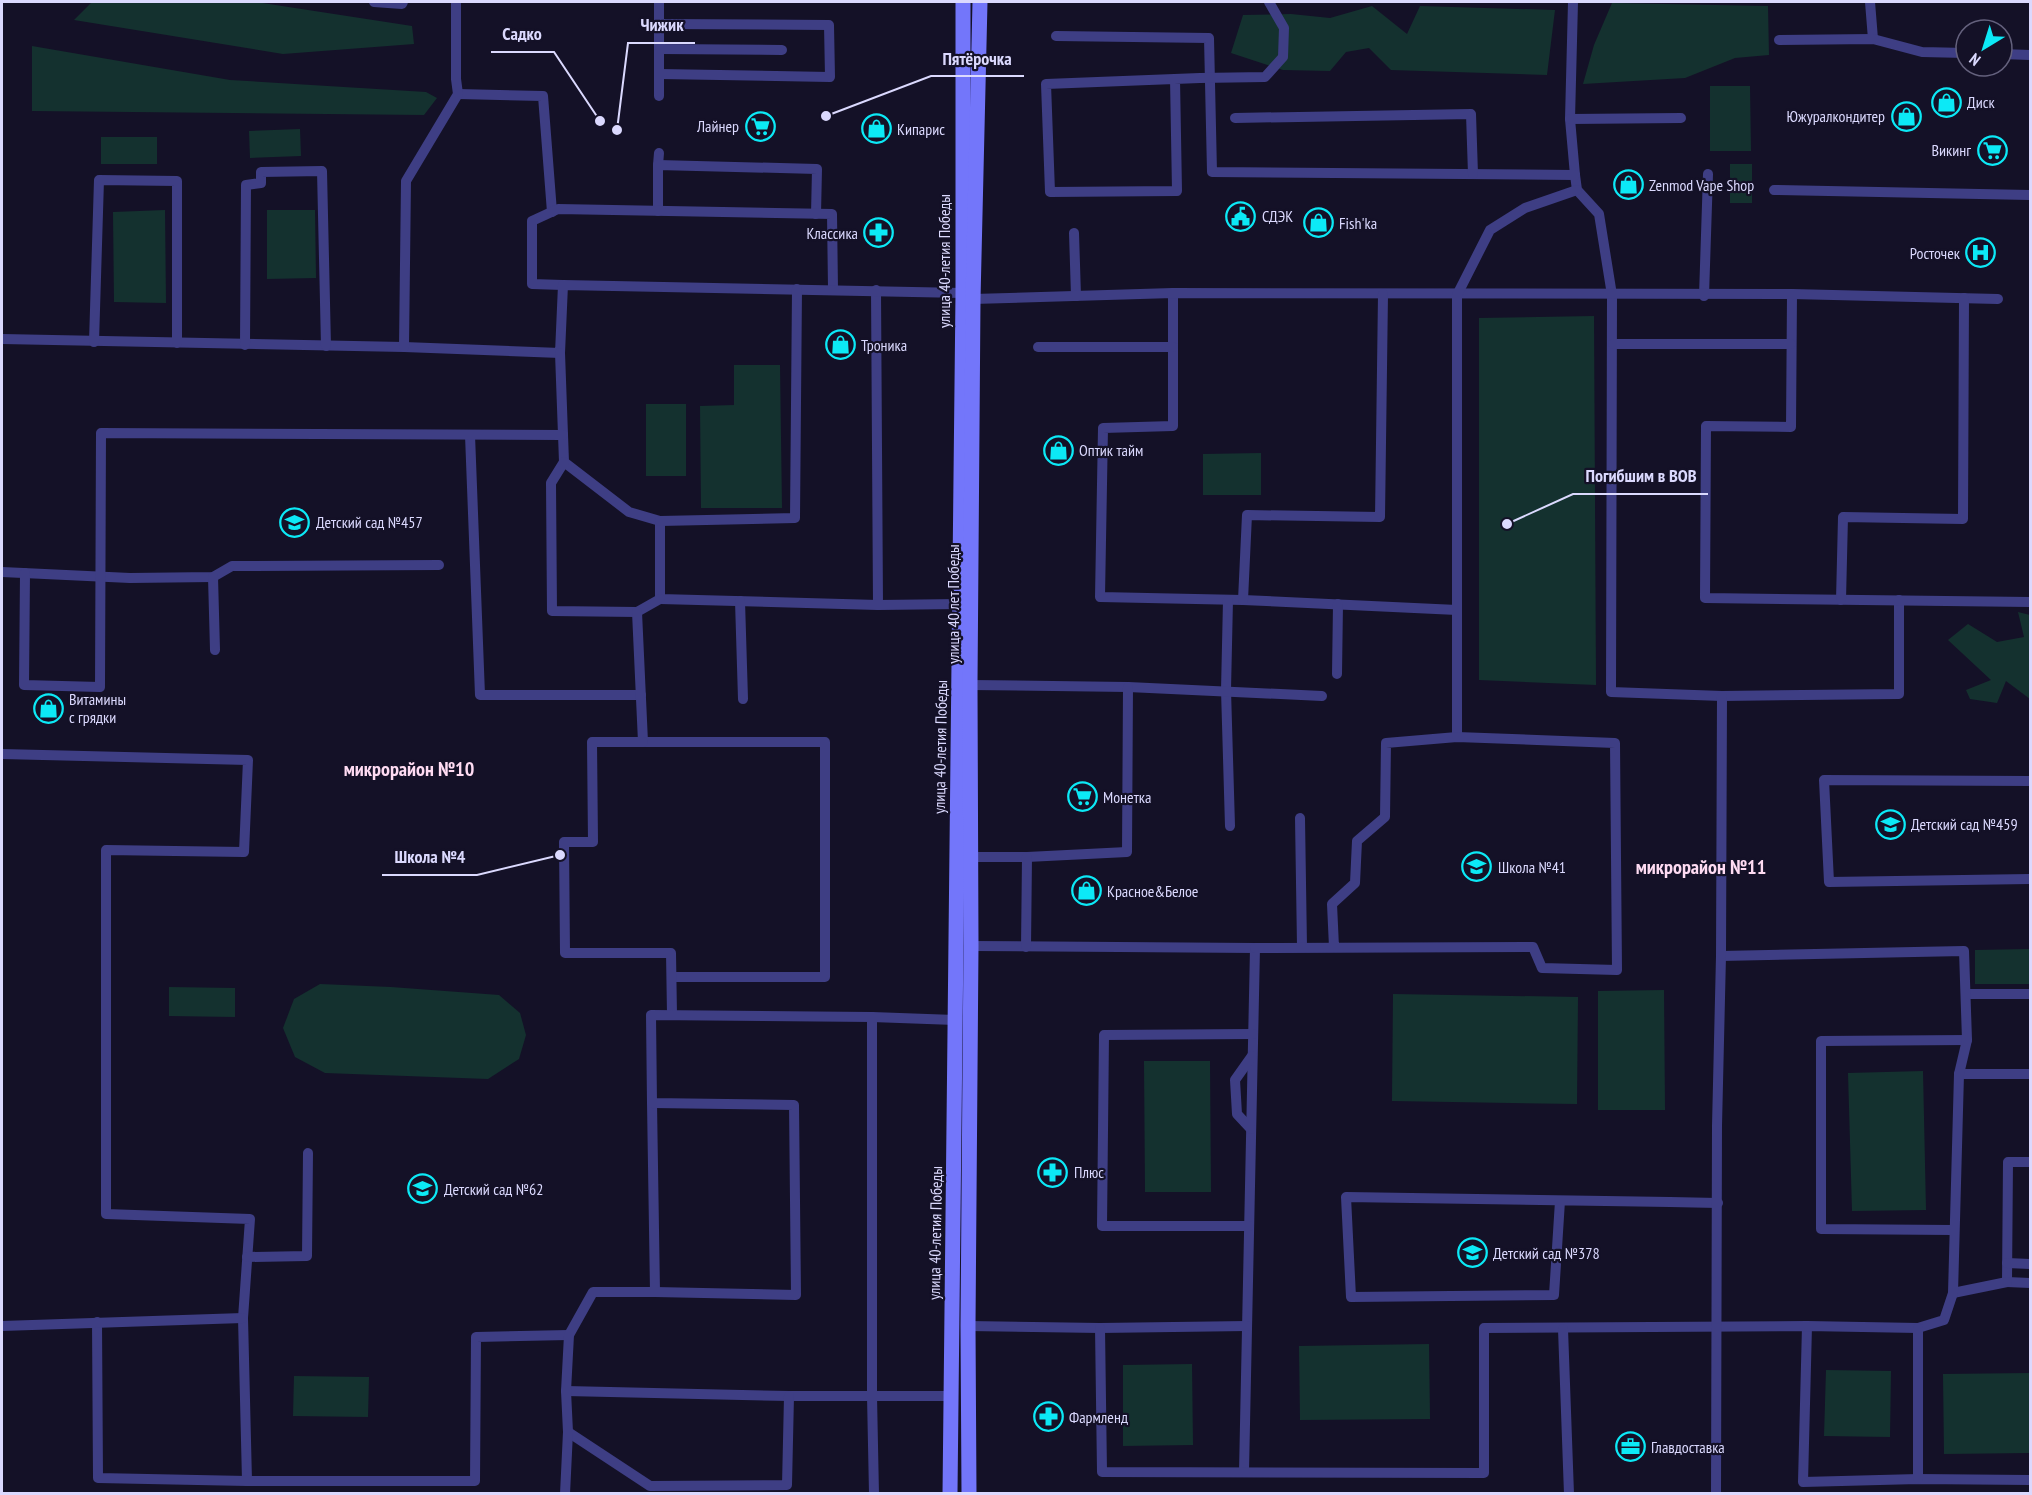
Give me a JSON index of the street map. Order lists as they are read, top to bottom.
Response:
{
  "streets": {
    "street": ["улица 40-летия Победы", "улица 40 лет Победы"]
  },
  "crossings": [
    ["улица 40-летия Победы", "улица 40 лет Победы"]
  ],
  "districts": ["микрорайон №10", "микрорайон №11"],
  "places": {
    "shop": [
      "Диск",
      "Южуралкондитер",
      "Кипарис",
      "Zenmod Vape Shop",
      "Fish'ka",
      "Троника",
      "Оптик тайм",
      "Витамины с грядки",
      "Красное&Белое"
    ],
    "other": [
      "Пятёрочка",
      "Садко",
      "Чижик",
      "Погибшим в ВОВ",
      "Школа №4"
    ],
    "supermarket": ["Лайнер", "Викинг", "Монетка"],
    "public building": ["СДЭК"],
    "pharmacy": ["Классика", "Плюс", "Фармленд"],
    "hospital": ["Росточек"],
    "school or university": [
      "Детский сад №457",
      "Детский сад №459",
      "Школа №41",
      "Детский сад №62",
      "Детский сад №378"
    ],
    "office": ["Главдоставка"]
  },
  "north": "bottom left"
}
